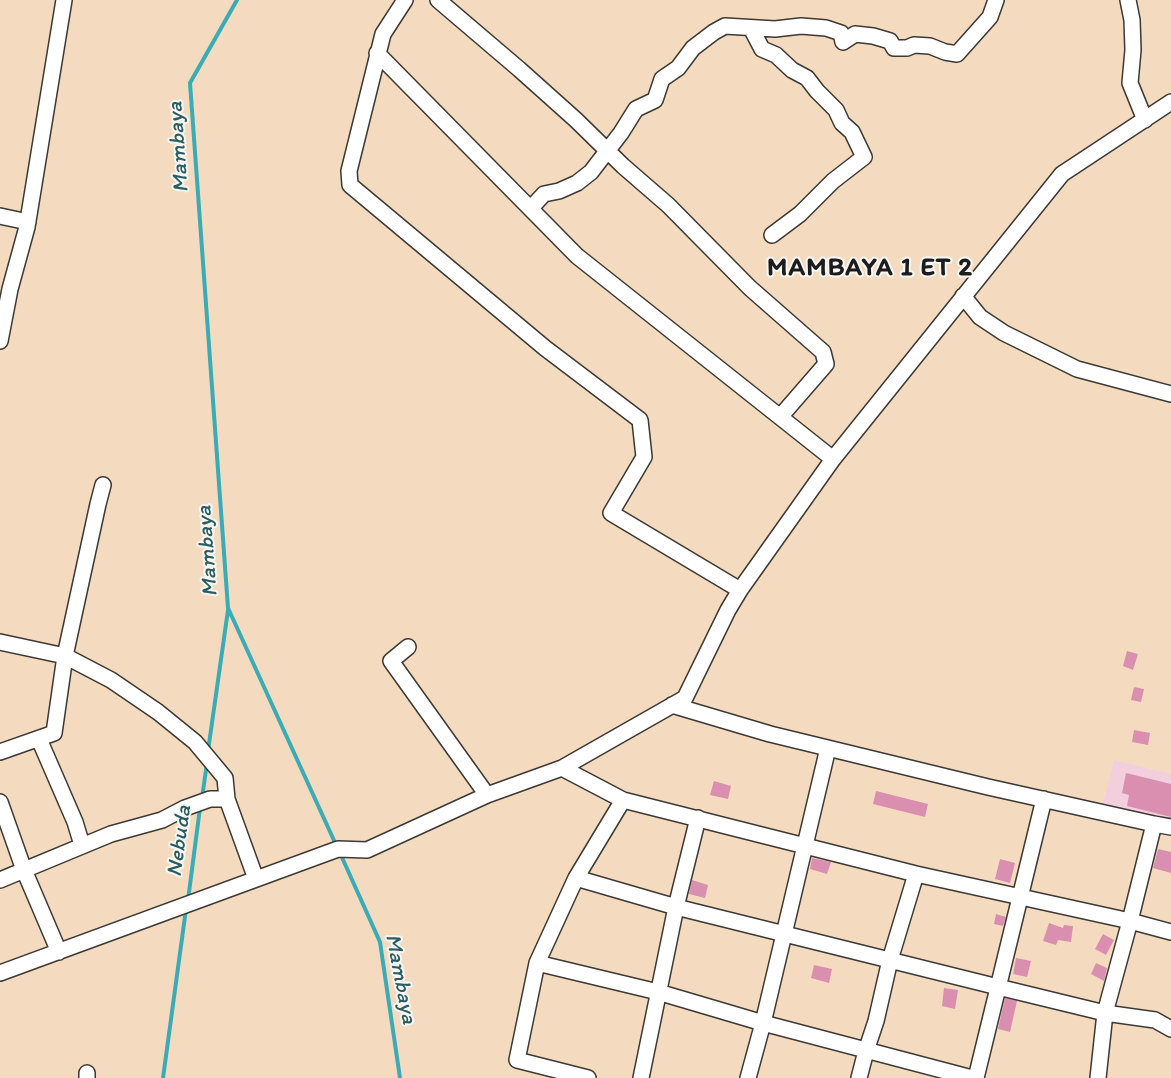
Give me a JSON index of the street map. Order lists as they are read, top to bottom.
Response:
{
  "districts": ["MAMBAYA 1 ET 2"],
  "water": ["Mambaya", "Nebuda"]
}
